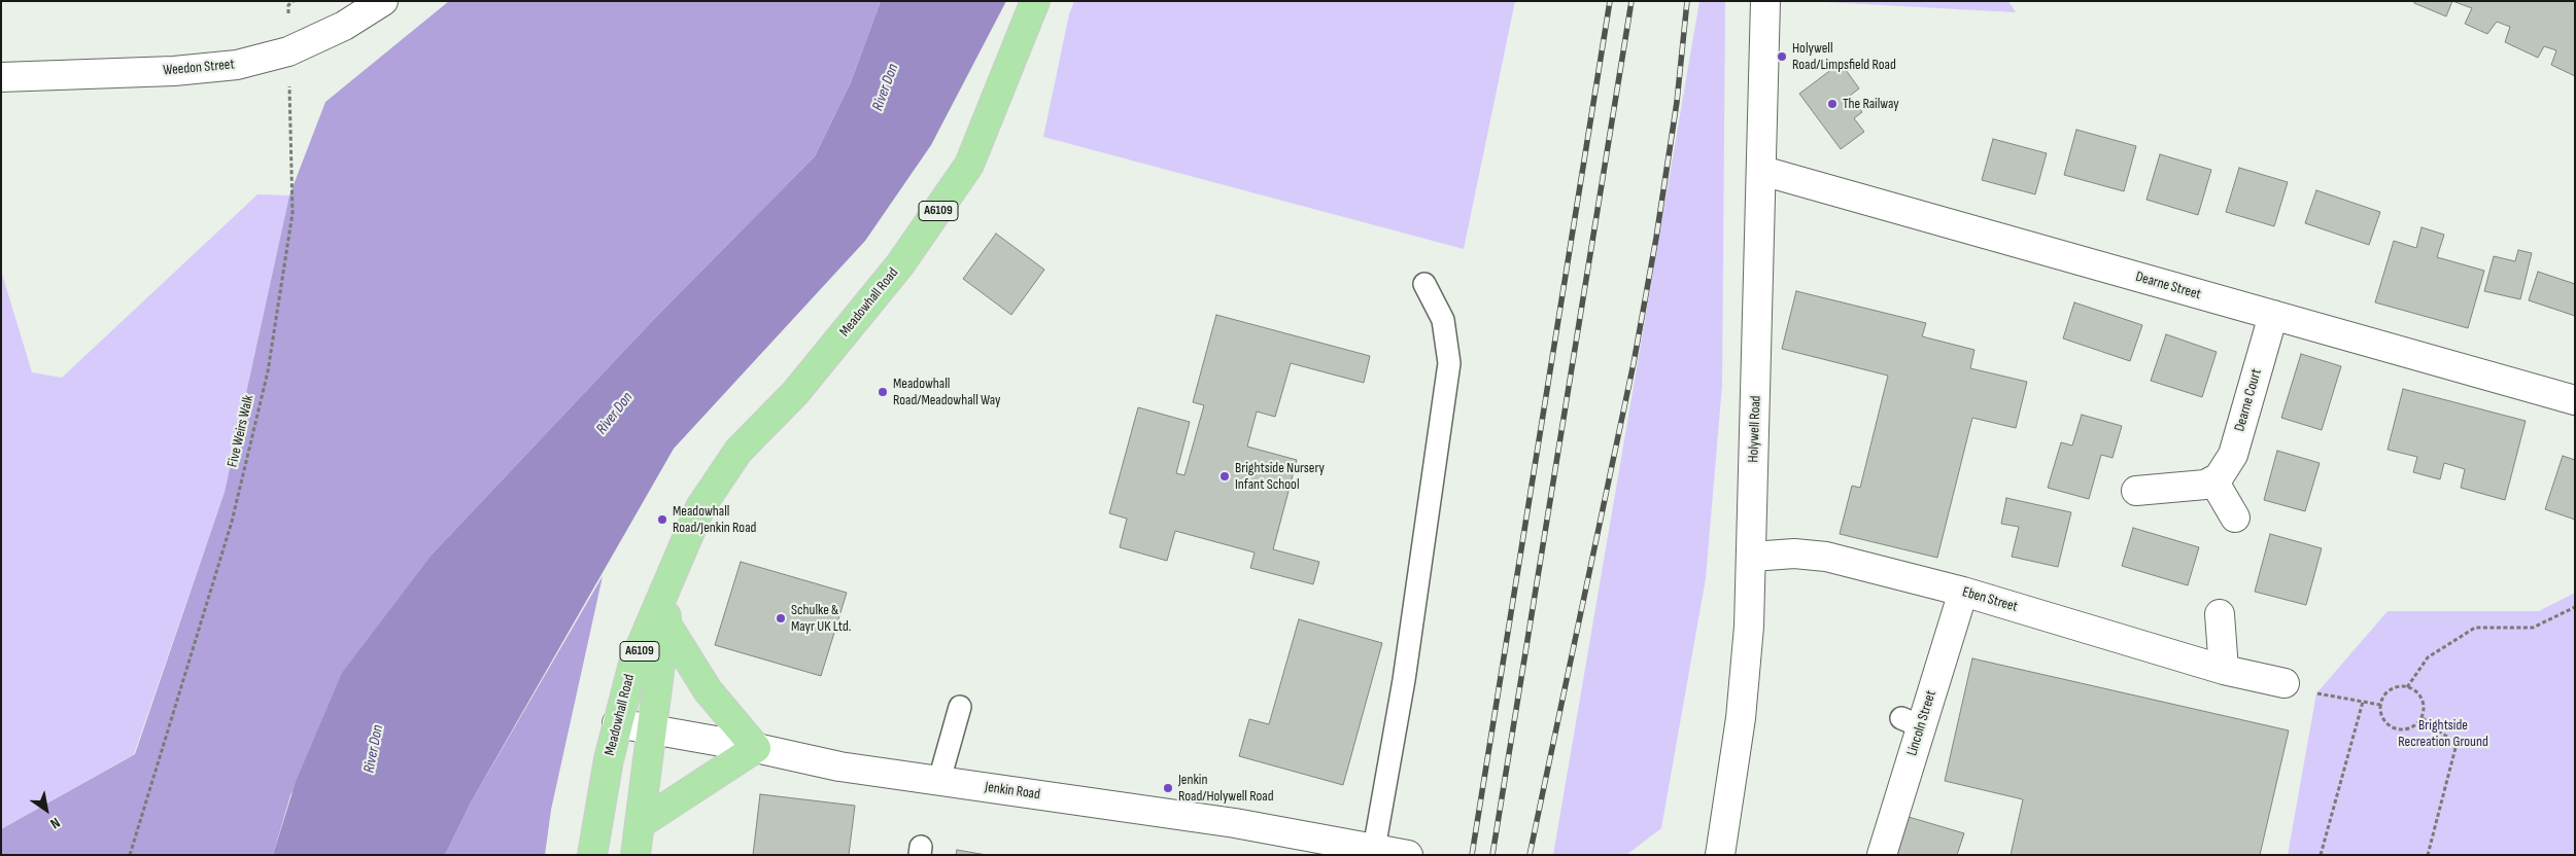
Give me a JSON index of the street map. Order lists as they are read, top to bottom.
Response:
{
  "streets": {
    "main road": ["A6109", "Meadowhall Road"],
    "street": [
      "Weedon Street",
      "Dearne Street",
      "Dearne Court",
      "Holywell Road",
      "Eben Street",
      "Lincoln Street",
      "Jenkin Road"
    ],
    "path": ["Five Weirs Walk"]
  },
  "crossings": [
    ["Weedon Street", "Five Weirs Walk"],
    ["Dearne Street", "Dearne Court"],
    ["Dearne Street", "Holywell Road"],
    ["Meadowhall Road", "Jenkin Road"],
    ["Holywell Road", "Eben Street"],
    ["Eben Street", "Lincoln Street"]
  ],
  "water": ["River Don"],
  "parks": ["Brightside Recreation Ground"],
  "places": [
    "Holywell Road/Limpsfield Road",
    "The Railway",
    "Meadowhall Road/Meadowhall Way",
    "Brightside Nursery Infant School",
    "Meadowhall Road/Jenkin Road",
    "Schulke & Mayr UK Ltd.",
    "Jenkin Road/Holywell Road"
  ],
  "north": "bottom right"
}
